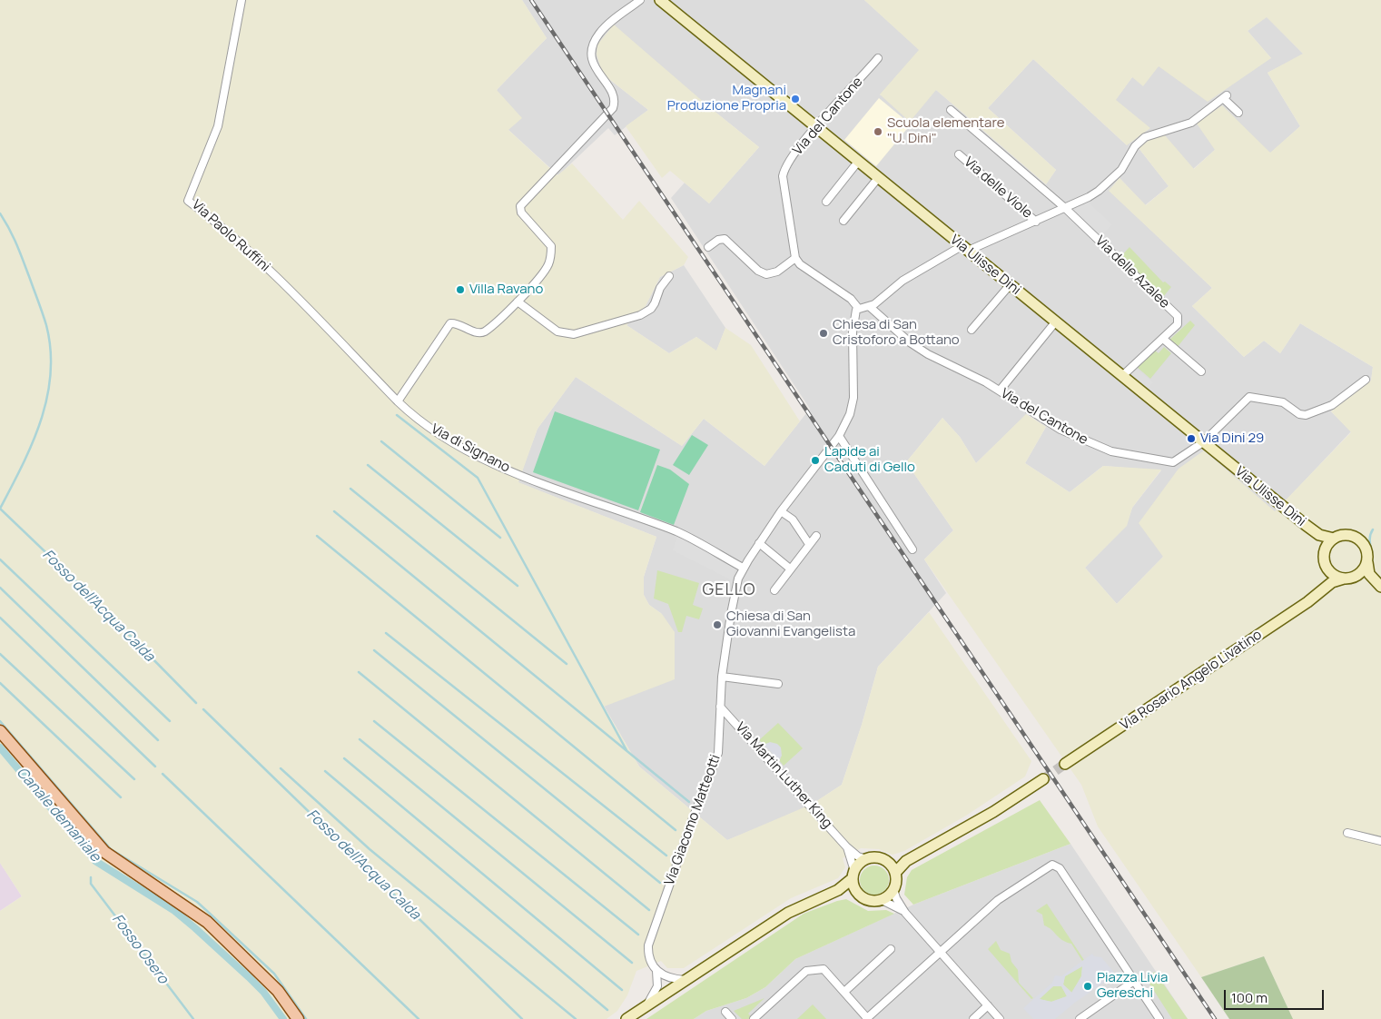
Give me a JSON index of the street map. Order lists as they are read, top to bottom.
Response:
{
  "streets": {
    "street": [
      "Via del Cantone",
      "Via delle Viole",
      "Via Paolo Ruffini",
      "Via Ulisse Dini",
      "Via delle Azalee",
      "Via di Signano",
      "Via Rosario Angelo Livatino",
      "Via Martin Luther King",
      "Via Giacomo Matteotti"
    ]
  },
  "crossings": [
    ["Via del Cantone", "Via Ulisse Dini"],
    ["Via Paolo Ruffini", "Via di Signano"],
    ["Via Ulisse Dini", "Via delle Azalee"],
    ["Via di Signano", "Via Giacomo Matteotti"],
    ["Via Martin Luther King", "Via Giacomo Matteotti"]
  ],
  "districts": ["GELLO"],
  "water": ["Fosso dell'Acqua Calda", "Canale demaniale", "Fosso Osero"],
  "places": [
    "Magnani Produzione Propria",
    "Scuola elementare \"U. Dini\"",
    "Villa Ravano",
    "Chiesa di San Cristoforo a Bottano",
    "Via Dini 29",
    "Lapide ai Caduti di Gello",
    "Chiesa di San Giovanni Evangelista",
    "Piazza Livia Gereschi"
  ],
  "scale_bar": "100 m"
}
